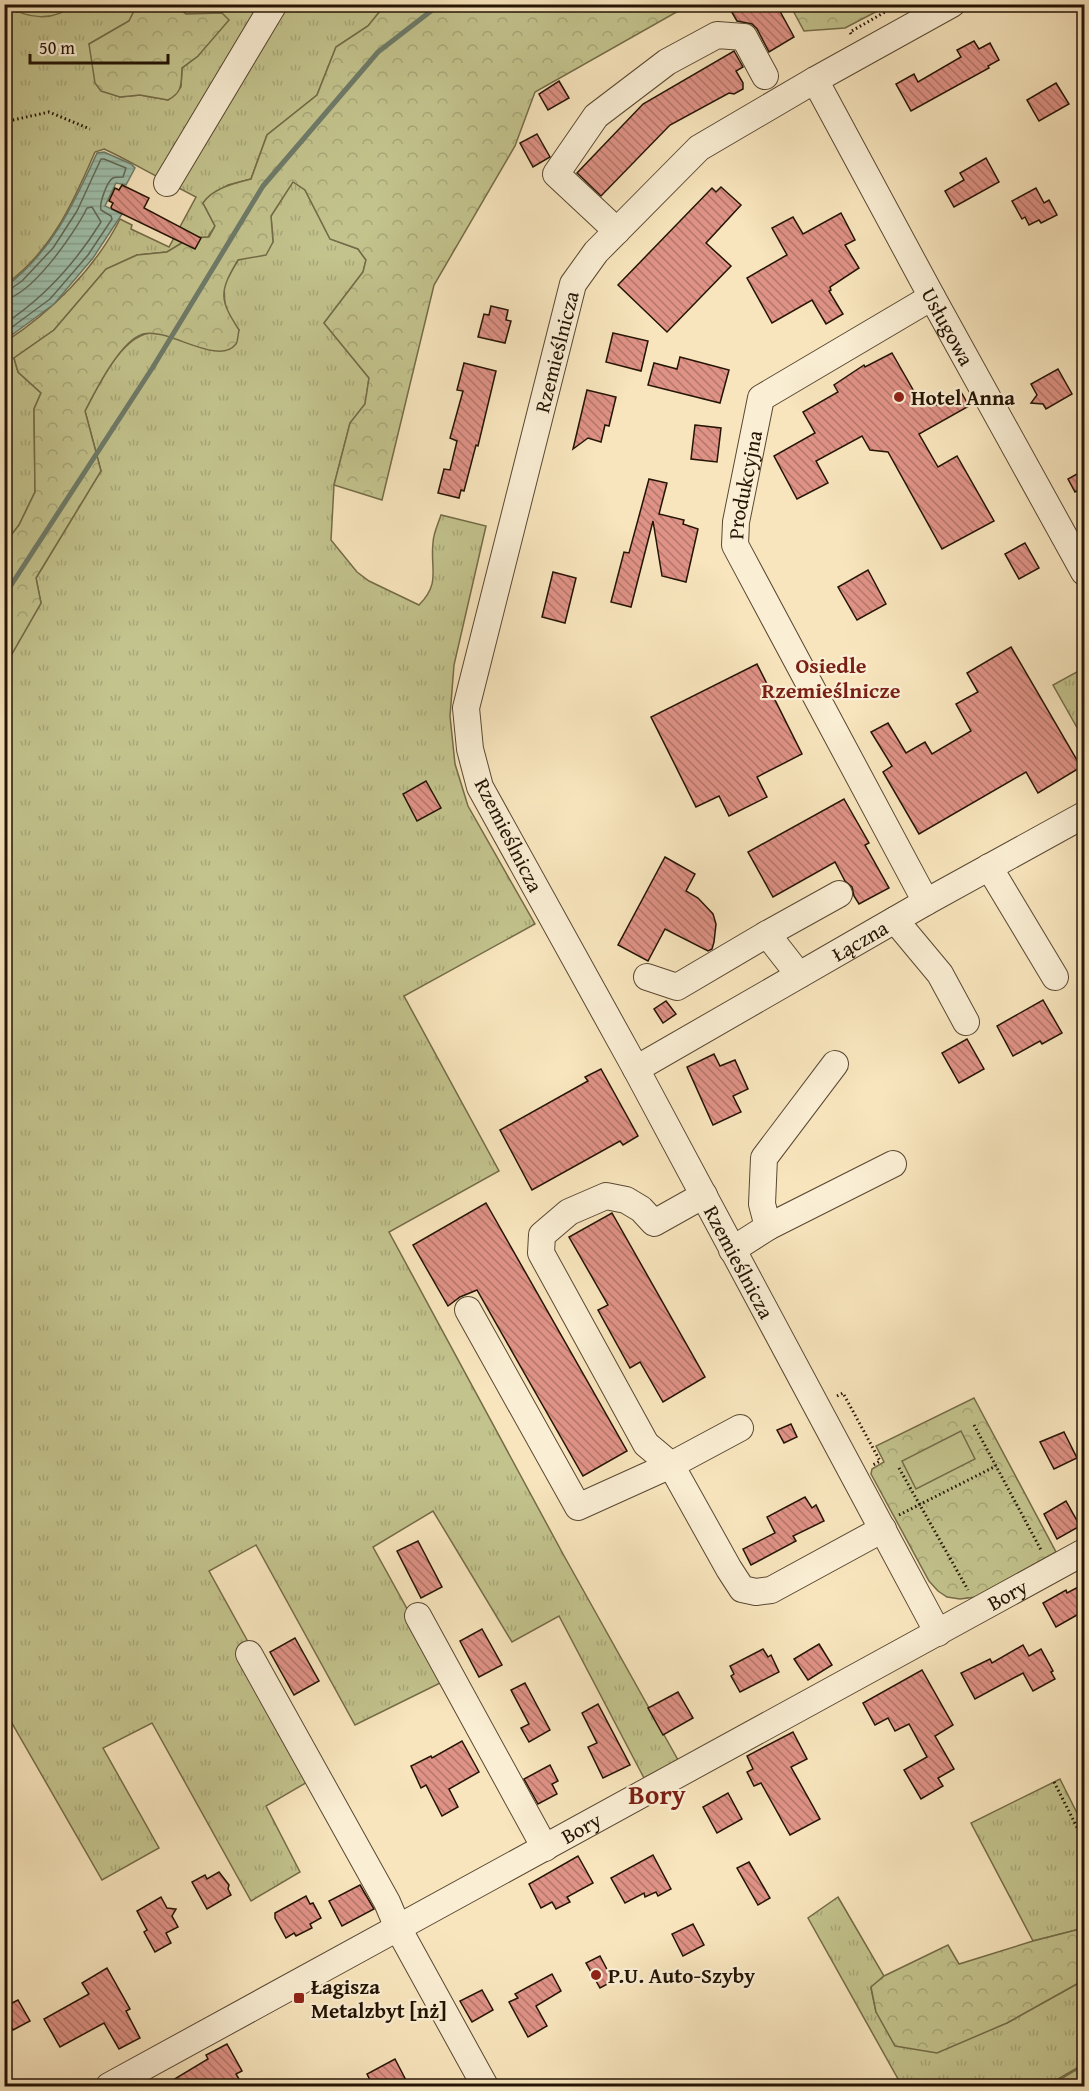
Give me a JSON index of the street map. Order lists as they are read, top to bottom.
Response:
{
  "streets": {
    "street": [
      "Usługowa",
      "Rzemieślnicza",
      "Produkcyjna",
      "Łączna",
      "Bory"
    ]
  },
  "crossings": [
    ["Usługowa", "Rzemieślnicza"],
    ["Usługowa", "Produkcyjna"],
    ["Rzemieślnicza", "Łączna"],
    ["Rzemieślnicza", "Bory"],
    ["Produkcyjna", "Łączna"]
  ],
  "districts": ["Osiedle Rzemieślnicze", "Bory"],
  "places": {
    "other": ["Hotel Anna", "P.U. Auto-Szyby"],
    "transit": ["Łagisza Metalzbyt [nż]"]
  },
  "scale_bar": "50 m"
}
